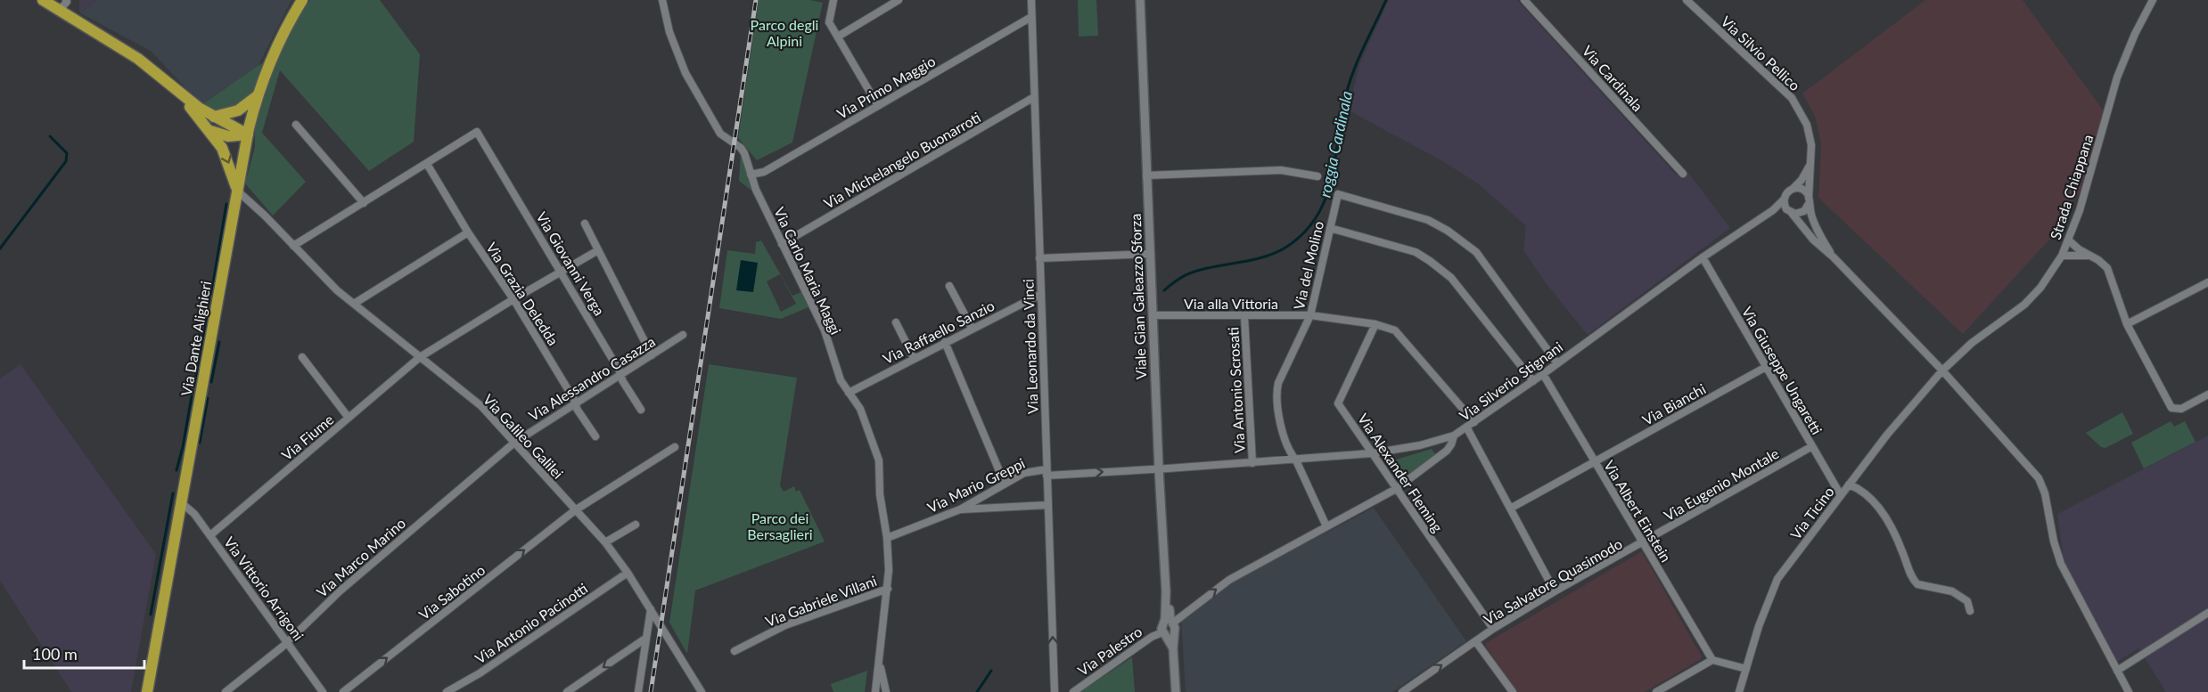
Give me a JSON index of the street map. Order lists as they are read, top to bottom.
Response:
{
  "streets": {
    "main road": ["Via Dante Alighieri"],
    "street": [
      "Via Silvio Pellico",
      "Via Cardinala",
      "Via Primo Maggio",
      "Via Michelangelo Buonarroti",
      "Strada Chiappana",
      "Via Giovanni Verga",
      "Via del Molino",
      "Via Carlo Maria Maggi",
      "Via Grazia Deledda",
      "Viale Gian Galeazzo Sforza",
      "Via alla Vittoria",
      "Via Raffaello Sanzio",
      "Via Leonardo da Vinci",
      "Via Giuseppe Ungaretti",
      "Via Alessandro Casazza",
      "Via Silverio Stignani",
      "Via Antonio Scrosati",
      "Via Bianchi",
      "Via Galileo Galilei",
      "Via Fiume",
      "Via Alexander Fleming",
      "Via Eugenio Montale",
      "Via Mario Greppi",
      "Via Albert Einstein",
      "Via Ticino",
      "Via Marco Marino",
      "Via Salvatore Quasimodo",
      "Via Vittorio Arrigoni",
      "Via Sabotino",
      "Via Gabriele Villani",
      "Via Antonio Pacinotti",
      "Via Palestro"
    ]
  },
  "crossings": [
    ["Via Silvio Pellico", "Via Silverio Stignani"],
    ["Via Primo Maggio", "Via Carlo Maria Maggi"],
    ["Via Primo Maggio", "Via Leonardo da Vinci"],
    ["Via Michelangelo Buonarroti", "Via Carlo Maria Maggi"],
    ["Via Michelangelo Buonarroti", "Via Leonardo da Vinci"],
    ["Strada Chiappana", "Via Ticino"],
    ["Via Giovanni Verga", "Via Grazia Deledda"],
    ["Via Giovanni Verga", "Via Alessandro Casazza"],
    ["Via Giovanni Verga", "Via Fiume"],
    ["Via del Molino", "Via alla Vittoria"],
    ["Via del Molino", "Via Silverio Stignani"],
    ["Via del Molino", "Via Palestro"],
    ["Via Carlo Maria Maggi", "Via Raffaello Sanzio"],
    ["Via Carlo Maria Maggi", "Via Mario Greppi"],
    ["Via Carlo Maria Maggi", "Via Gabriele Villani"],
    ["Via Grazia Deledda", "Via Alessandro Casazza"],
    ["Via Grazia Deledda", "Via Fiume"],
    ["Viale Gian Galeazzo Sforza", "Via alla Vittoria"],
    ["Viale Gian Galeazzo Sforza", "Via Silverio Stignani"],
    ["Viale Gian Galeazzo Sforza", "Via Mario Greppi"],
    ["Viale Gian Galeazzo Sforza", "Via Palestro"],
    ["Via alla Vittoria", "Via Silverio Stignani"],
    ["Via alla Vittoria", "Via Antonio Scrosati"],
    ["Via alla Vittoria", "Via Alexander Fleming"],
    ["Via Raffaello Sanzio", "Via Leonardo da Vinci"],
    ["Via Dante Alighieri", "Via Galileo Galilei"],
    ["Via Dante Alighieri", "Via Vittorio Arrigoni"],
    ["Via Leonardo da Vinci", "Via Mario Greppi"],
    ["Via Giuseppe Ungaretti", "Via Silverio Stignani"],
    ["Via Giuseppe Ungaretti", "Via Bianchi"],
    ["Via Giuseppe Ungaretti", "Via Eugenio Montale"],
    ["Via Giuseppe Ungaretti", "Via Ticino"],
    ["Via Alessandro Casazza", "Via Galileo Galilei"],
    ["Via Alessandro Casazza", "Via Marco Marino"],
    ["Via Silverio Stignani", "Via Antonio Scrosati"],
    ["Via Silverio Stignani", "Via Alexander Fleming"],
    ["Via Silverio Stignani", "Via Mario Greppi"],
    ["Via Silverio Stignani", "Via Albert Einstein"],
    ["Via Silverio Stignani", "Via Palestro"],
    ["Via Bianchi", "Via Albert Einstein"],
    ["Via Galileo Galilei", "Via Fiume"],
    ["Via Galileo Galilei", "Via Marco Marino"],
    ["Via Galileo Galilei", "Via Sabotino"],
    ["Via Galileo Galilei", "Via Antonio Pacinotti"],
    ["Via Fiume", "Via Vittorio Arrigoni"],
    ["Via Alexander Fleming", "Via Salvatore Quasimodo"],
    ["Via Alexander Fleming", "Via Palestro"],
    ["Via Eugenio Montale", "Via Albert Einstein"],
    ["Via Eugenio Montale", "Via Salvatore Quasimodo"],
    ["Via Albert Einstein", "Via Salvatore Quasimodo"],
    ["Via Marco Marino", "Via Vittorio Arrigoni"]
  ],
  "one_way": ["Via Mario Greppi", "Via Sabotino", "Via Palestro"],
  "water": ["roggia Cardinala"],
  "parks": ["Parco degli Alpini", "Parco dei Bersaglieri"],
  "scale_bar": "100 m"
}
